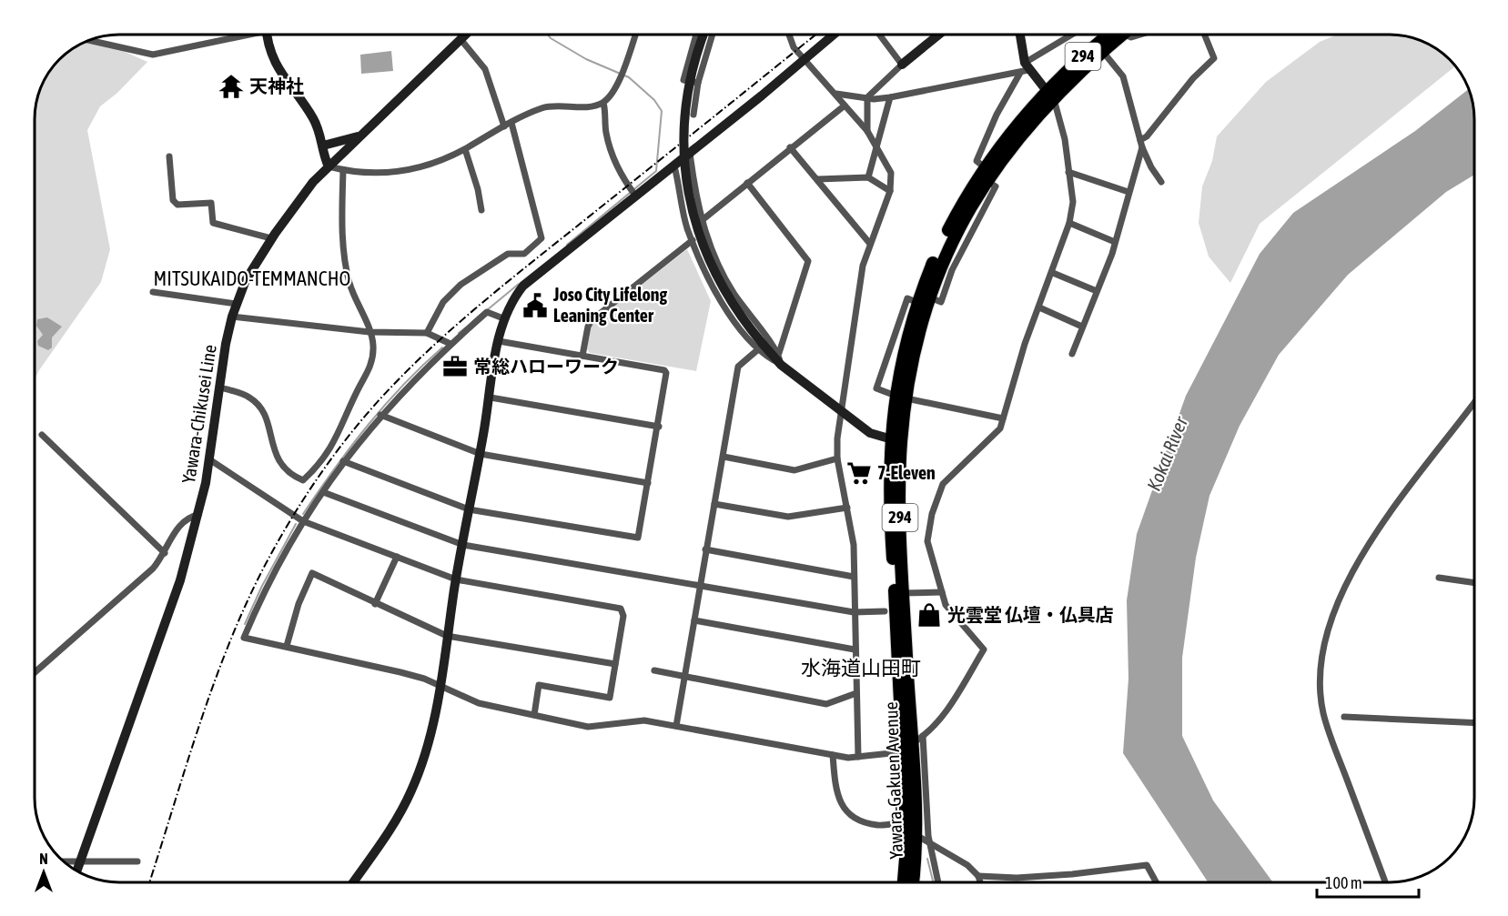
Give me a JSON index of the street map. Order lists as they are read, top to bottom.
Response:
{
  "streets": {
    "highway": ["294", "Yawara-Gakuen Avenue"],
    "street": ["Yawara-Chikusei Line"]
  },
  "districts": ["MITSUKAIDO-TEMMANCHO", "水海道山田町"],
  "water": ["Kokai River"],
  "places": {
    "temple": ["天神社"],
    "public building": ["Joso City Lifelong Leaning Center"],
    "office": ["常総ハローワーク"],
    "supermarket": ["7-Eleven"],
    "shop": ["光雲堂 仏壇・仏具店"]
  },
  "scale_bar": "100 m",
  "north": "top"
}
